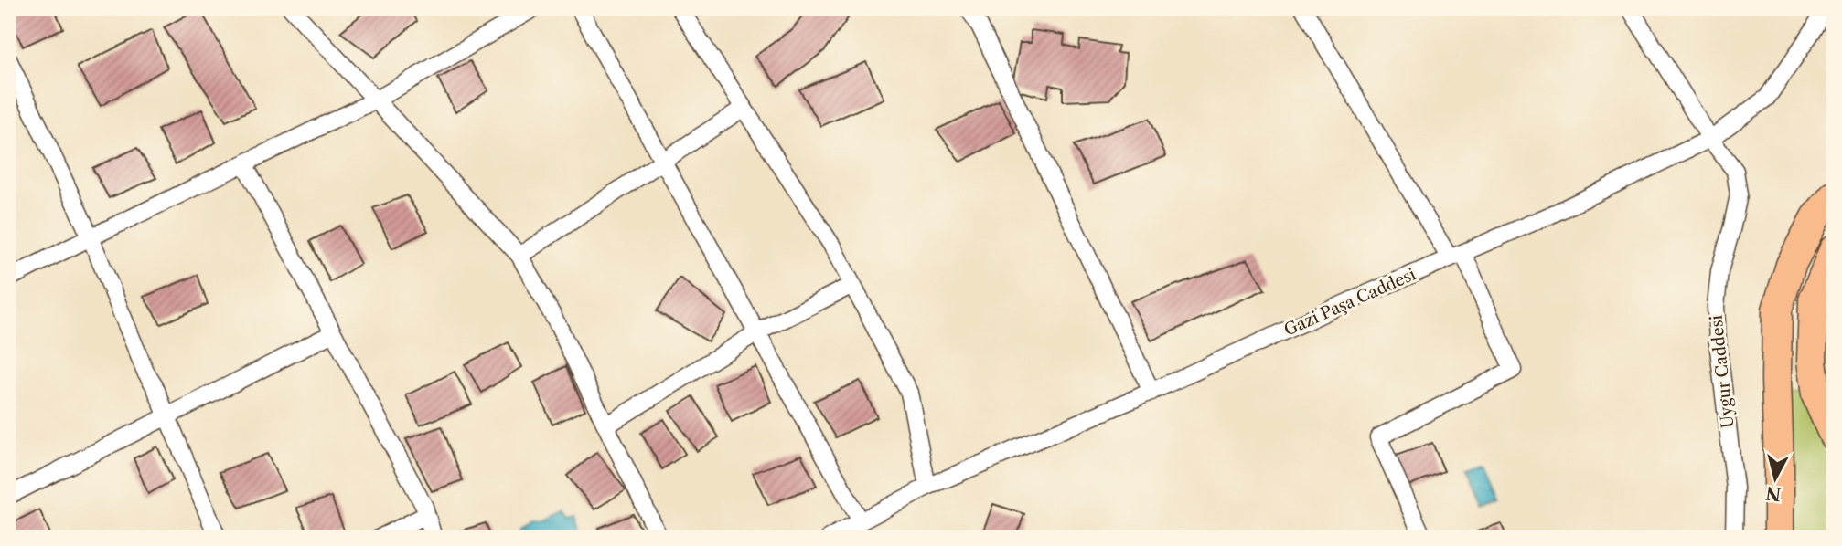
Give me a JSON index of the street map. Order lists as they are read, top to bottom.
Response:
{
  "streets": {
    "street": ["Gazi Paşa Caddesi", "Uygur Caddesi"]
  },
  "crossings": [
    ["Gazi Paşa Caddesi", "Uygur Caddesi"]
  ],
  "north": "bottom"
}
